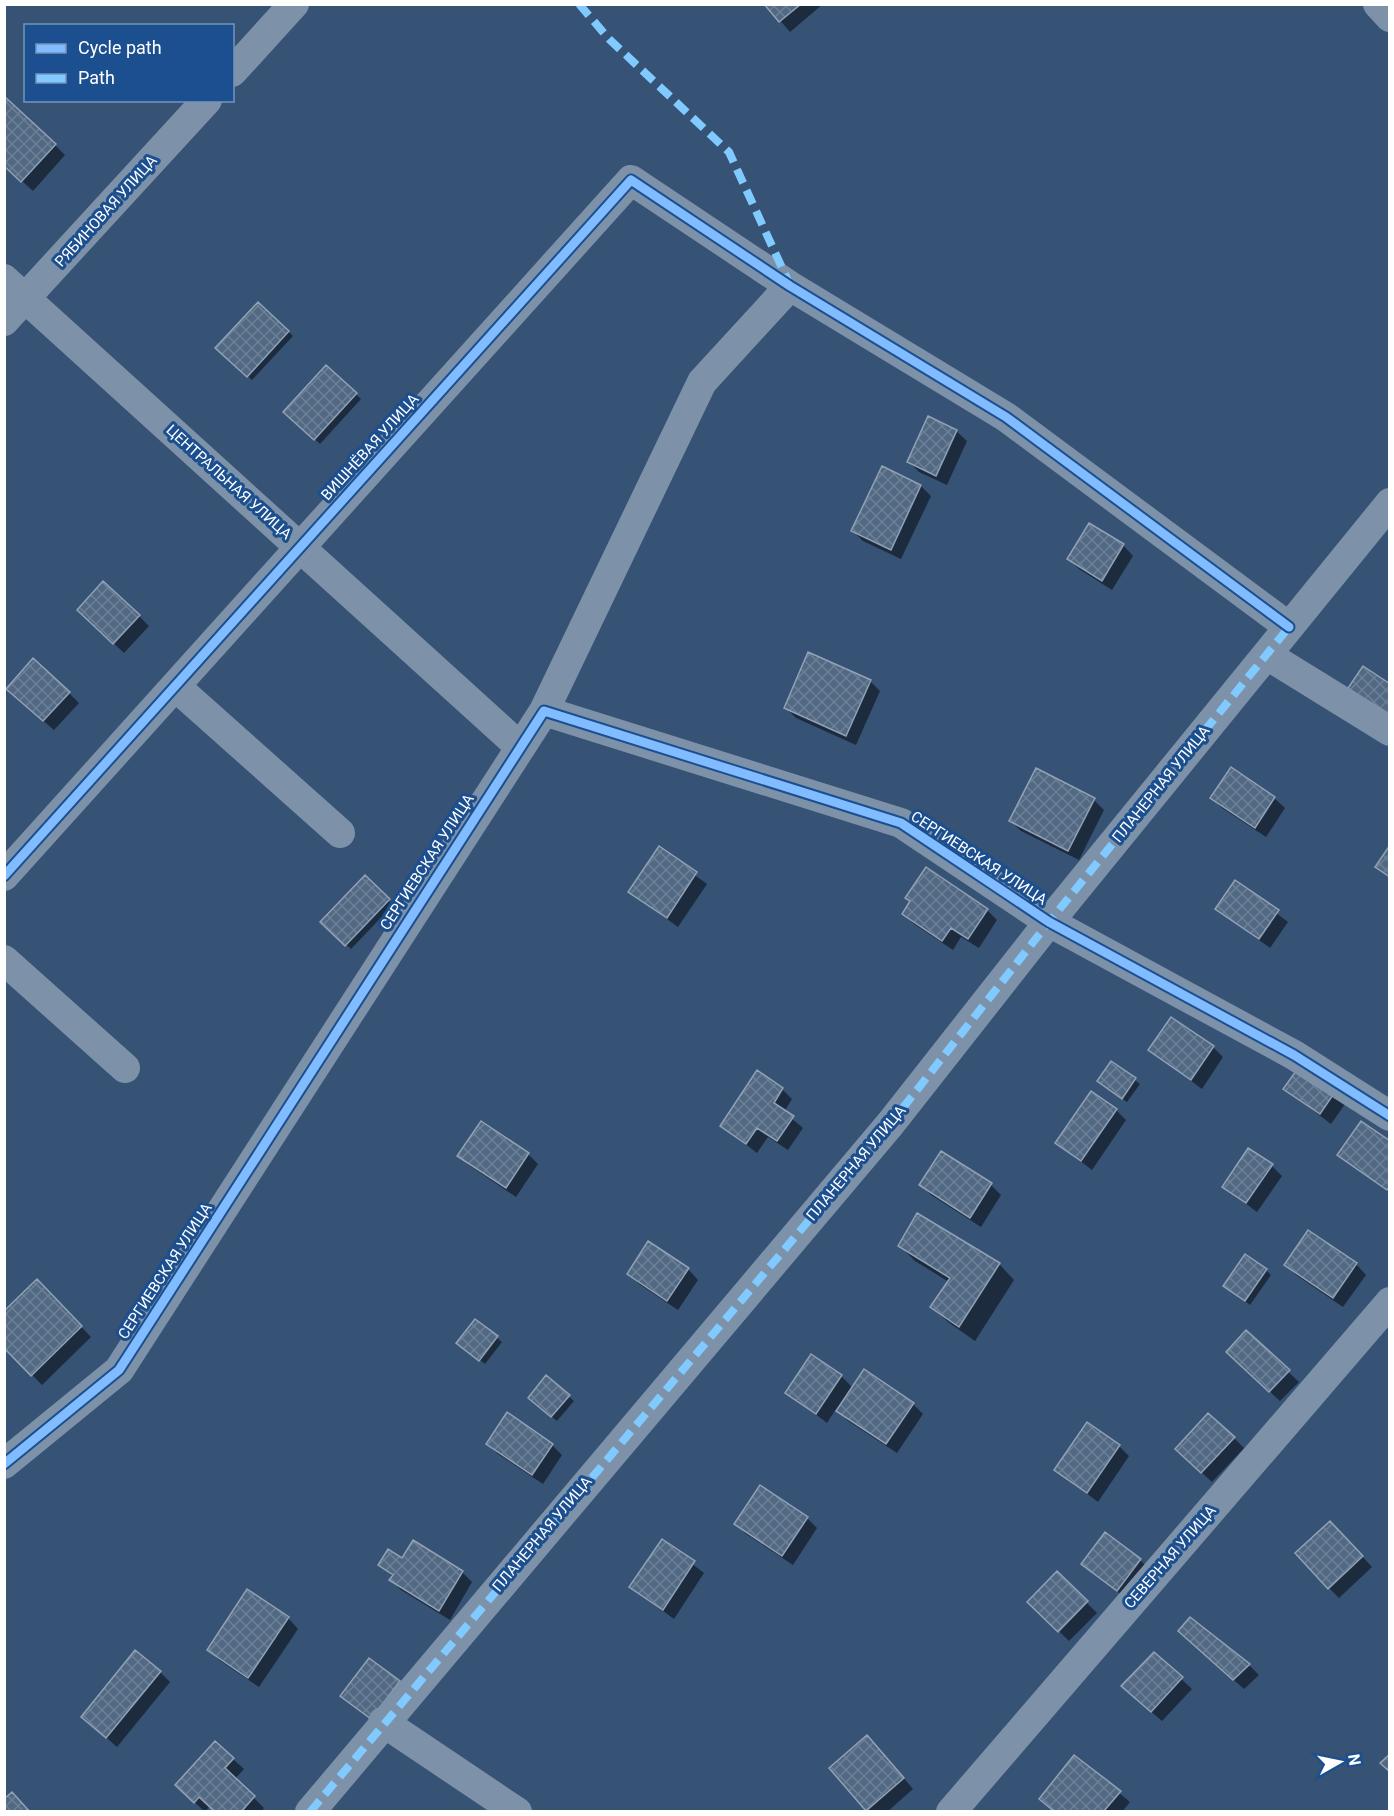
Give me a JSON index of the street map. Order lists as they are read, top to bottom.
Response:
{
  "streets": {
    "street": [
      "РЯБИНОВАЯ УЛИЦА",
      "ВИШНЁВАЯ УЛИЦА",
      "ЦЕНТРАЛЬНАЯ УЛИЦА",
      "ПЛАНЕРНАЯ УЛИЦА",
      "СЕРГИЕВСКАЯ УЛИЦА",
      "СЕВЕРНАЯ УЛИЦА"
    ]
  },
  "crossings": [
    ["РЯБИНОВАЯ УЛИЦА", "ЦЕНТРАЛЬНАЯ УЛИЦА"],
    ["ВИШНЁВАЯ УЛИЦА", "ЦЕНТРАЛЬНАЯ УЛИЦА"],
    ["ЦЕНТРАЛЬНАЯ УЛИЦА", "СЕРГИЕВСКАЯ УЛИЦА"],
    ["ПЛАНЕРНАЯ УЛИЦА", "СЕРГИЕВСКАЯ УЛИЦА"]
  ],
  "legend": ["Cycle path", "Path"],
  "north": "right"
}
